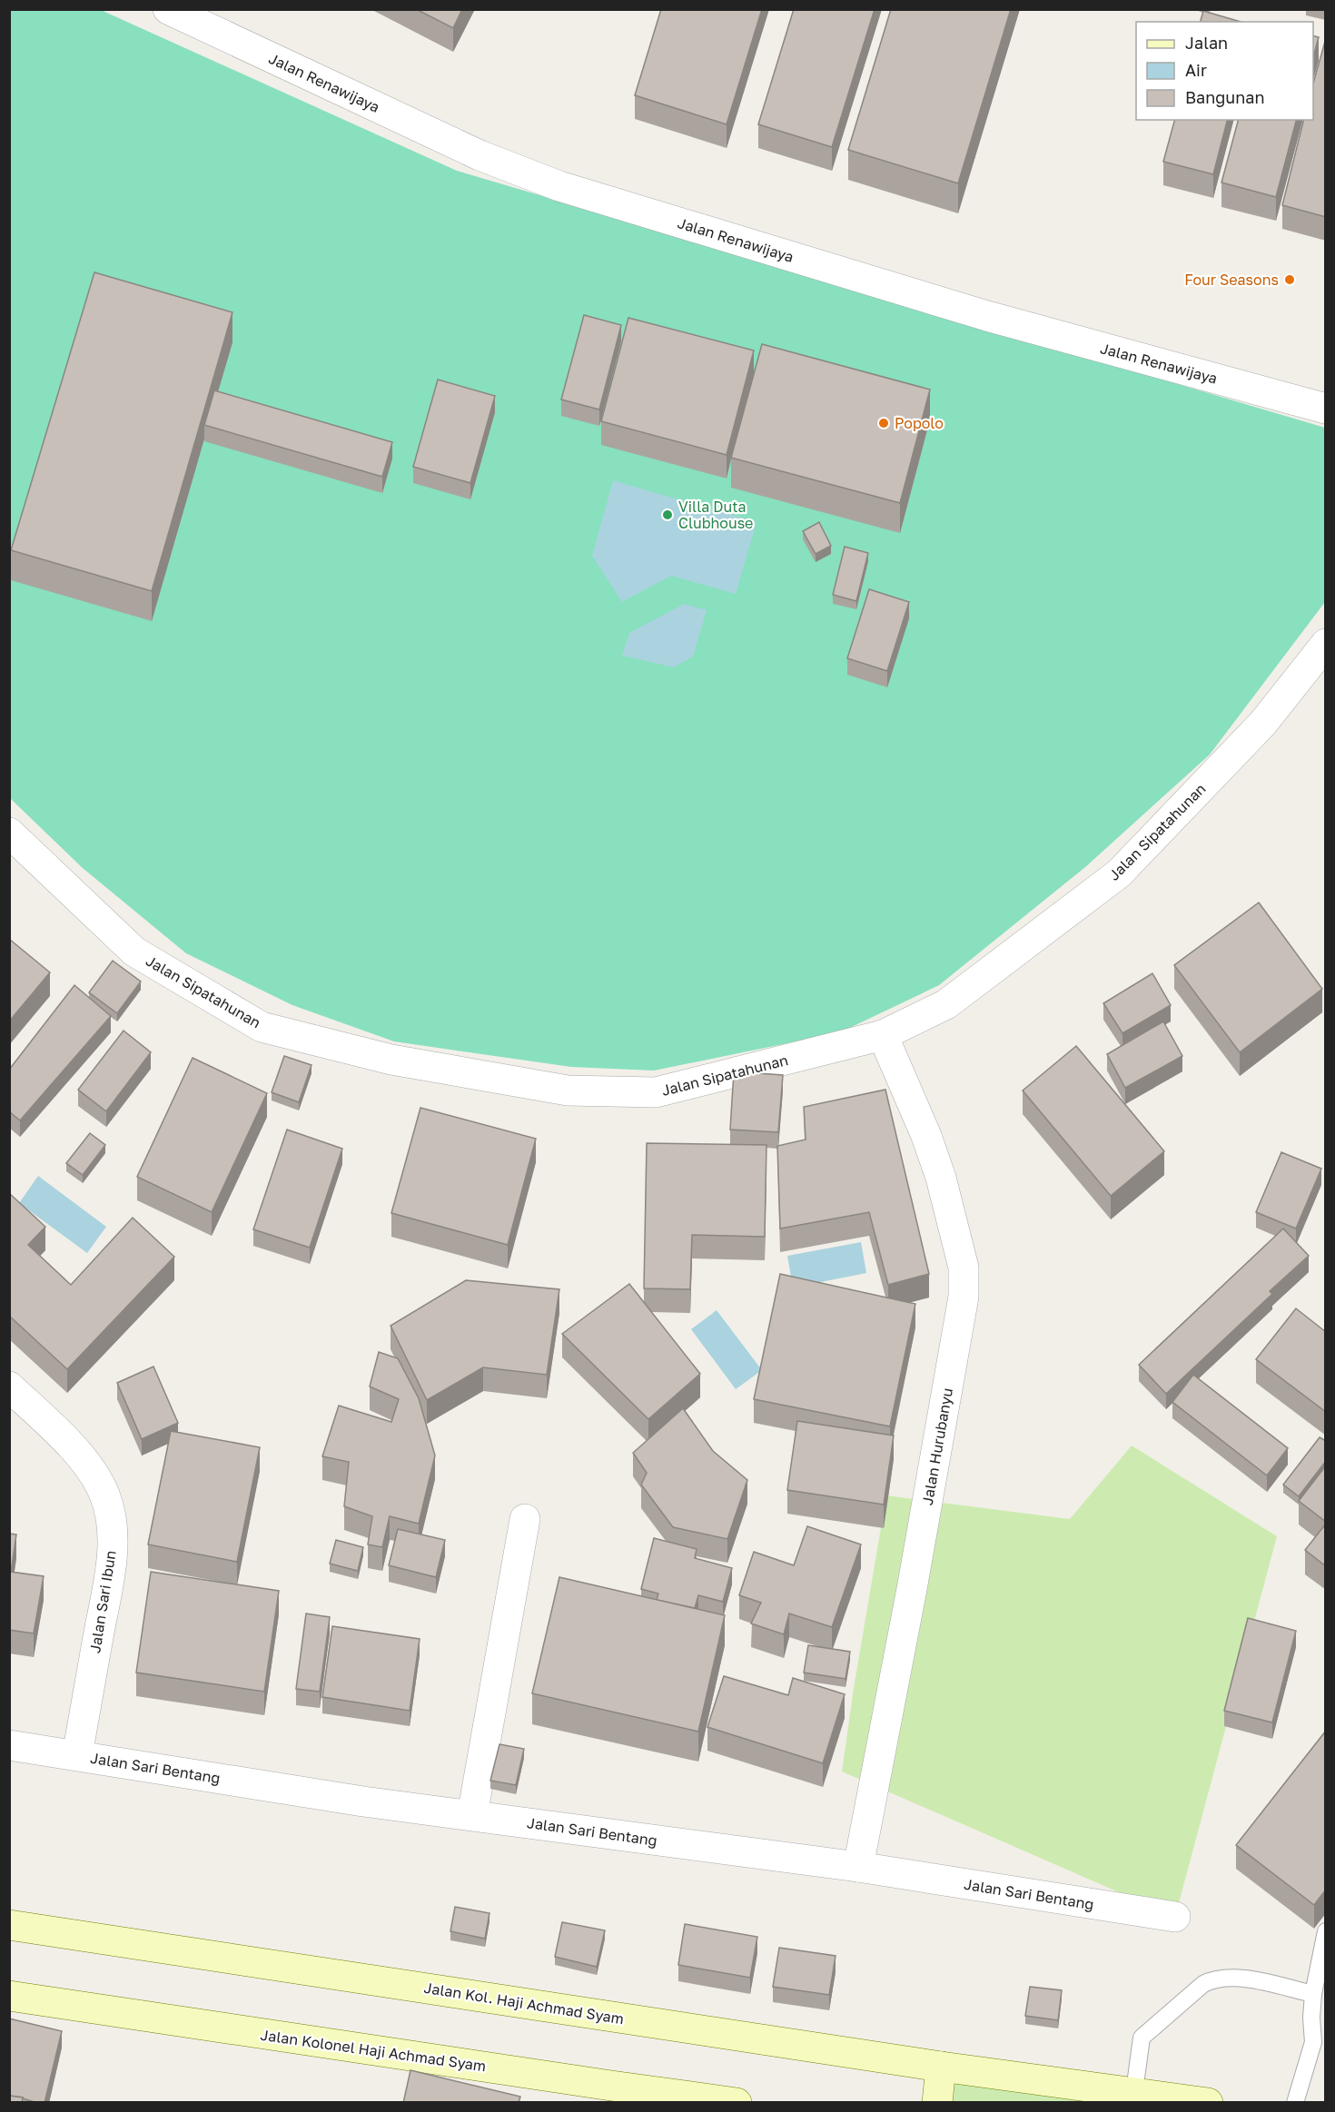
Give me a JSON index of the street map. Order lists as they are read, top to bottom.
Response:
{
  "streets": {
    "main road": ["Jalan Kol. Haji Achmad Syam", "Jalan Kolonel Haji Achmad Syam"],
    "street": [
      "Jalan Renawijaya",
      "Jalan Sipatahunan",
      "Jalan Hurubanyu",
      "Jalan Sari Ibun",
      "Jalan Sari Bentang"
    ]
  },
  "crossings": [
    ["Jalan Sipatahunan", "Jalan Hurubanyu"],
    ["Jalan Hurubanyu", "Jalan Sari Bentang"],
    ["Jalan Sari Ibun", "Jalan Sari Bentang"]
  ],
  "places": ["Four Seasons", "Popolo", "Villa Duta Clubhouse"],
  "legend": ["Jalan", "Air", "Bangunan"]
}
